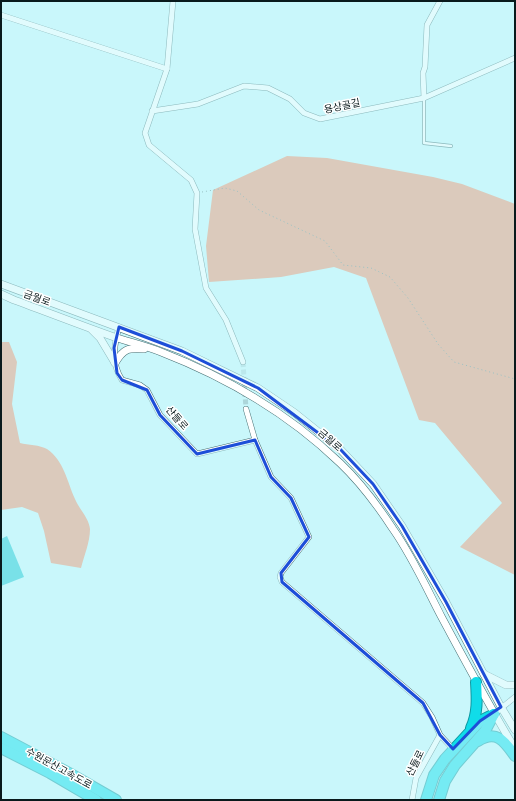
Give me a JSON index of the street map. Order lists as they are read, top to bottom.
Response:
{
  "streets": {
    "highway": ["수원문산고속도로"],
    "main road": ["금월로"],
    "street": ["용상골길", "산들로"]
  },
  "crossings": [
    ["금월로", "산들로"]
  ]
}
